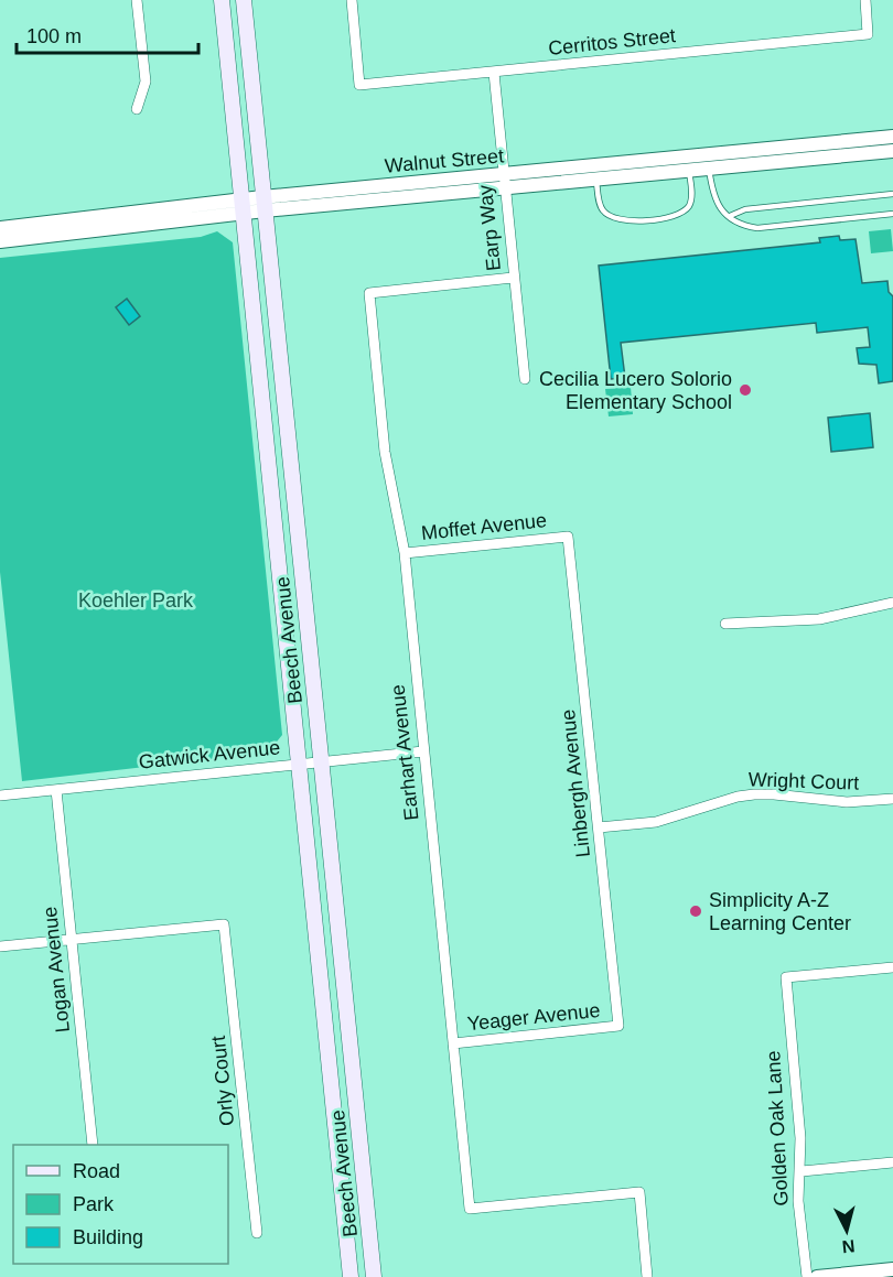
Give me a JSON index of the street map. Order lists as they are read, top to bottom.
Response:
{
  "streets": {
    "main road": ["Beech Avenue"],
    "street": [
      "Cerritos Street",
      "Walnut Street",
      "Earp Way",
      "Moffet Avenue",
      "Earhart Avenue",
      "Gatwick Avenue",
      "Wright Court",
      "Linbergh Avenue",
      "Logan Avenue",
      "Yeager Avenue",
      "Orly Court",
      "Golden Oak Lane"
    ]
  },
  "crossings": [
    ["Cerritos Street", "Earp Way"],
    ["Walnut Street", "Earp Way"],
    ["Walnut Street", "Beech Avenue"],
    ["Earp Way", "Earhart Avenue"],
    ["Moffet Avenue", "Earhart Avenue"],
    ["Moffet Avenue", "Linbergh Avenue"],
    ["Beech Avenue", "Gatwick Avenue"],
    ["Earhart Avenue", "Gatwick Avenue"],
    ["Earhart Avenue", "Yeager Avenue"],
    ["Gatwick Avenue", "Logan Avenue"],
    ["Wright Court", "Linbergh Avenue"],
    ["Linbergh Avenue", "Yeager Avenue"],
    ["Logan Avenue", "Orly Court"]
  ],
  "parks": ["Koehler Park"],
  "places": ["Cecilia Lucero Solorio Elementary School", "Simplicity A-Z Learning Center"],
  "legend": ["Road", "Park", "Building"],
  "scale_bar": "100 m",
  "north": "bottom"
}
